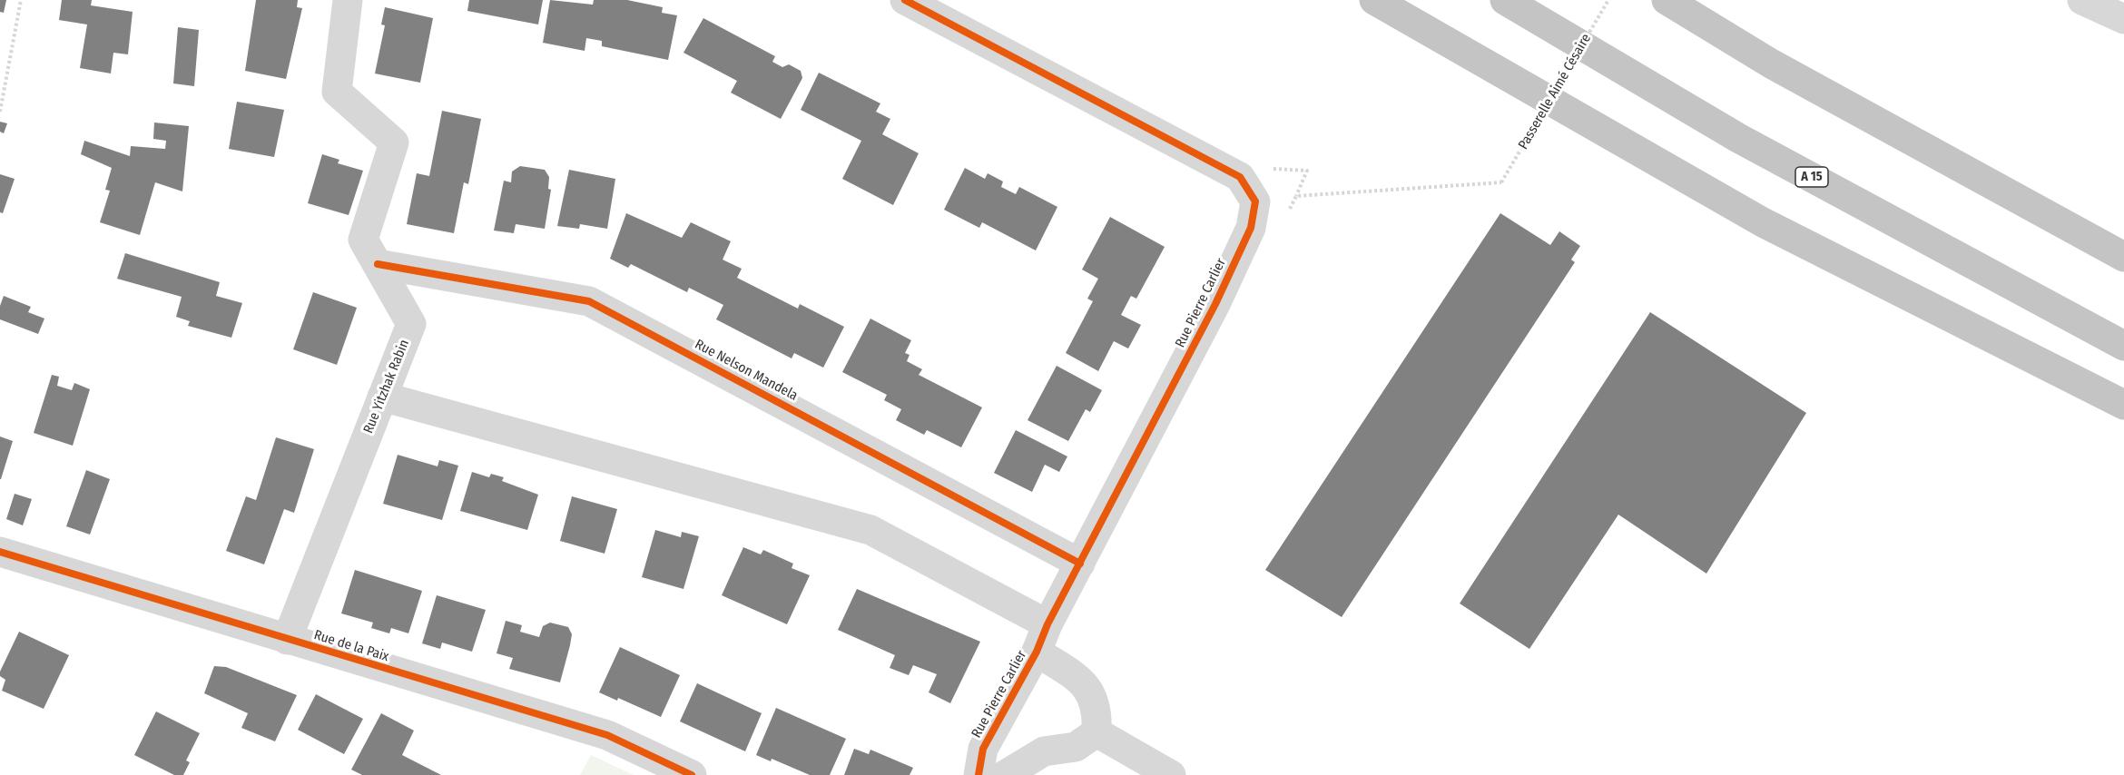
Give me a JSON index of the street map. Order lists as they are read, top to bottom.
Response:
{
  "streets": {
    "highway": ["A 15"],
    "street": [
      "Rue Pierre Carlier",
      "Rue Nelson Mandela",
      "Rue Yitzhak Rabin",
      "Rue de la Paix"
    ],
    "path": ["Passerelle Aimé Césaire"]
  },
  "crossings": [
    ["Rue Pierre Carlier", "Rue Nelson Mandela"],
    ["Rue Nelson Mandela", "Rue Yitzhak Rabin"],
    ["Rue Yitzhak Rabin", "Rue de la Paix"]
  ]
}
